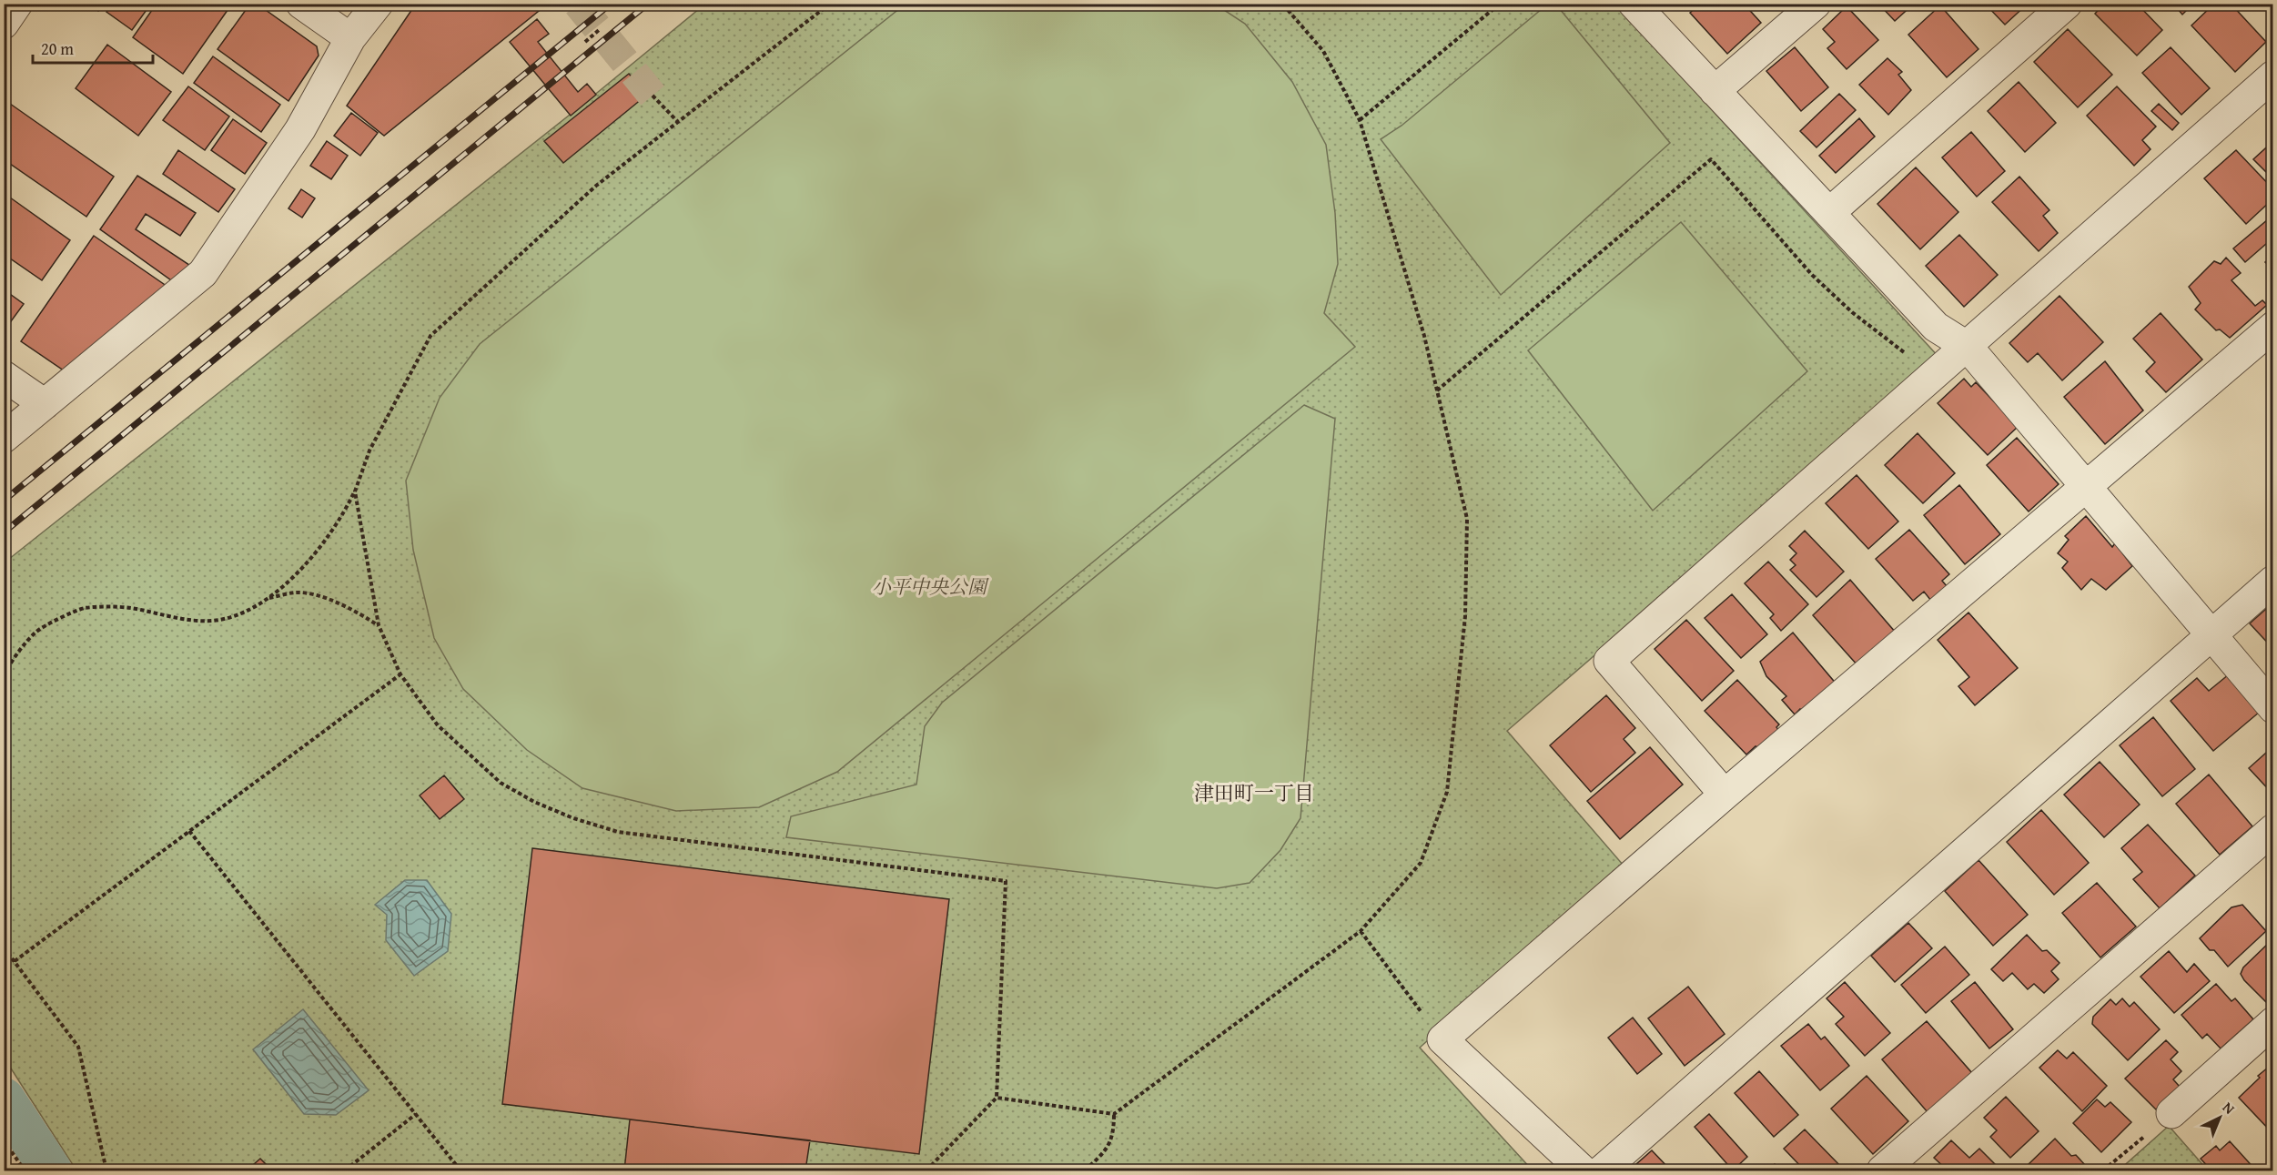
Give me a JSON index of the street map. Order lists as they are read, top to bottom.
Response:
{
  "districts": ["津田町一丁目"],
  "parks": ["小平中央公園"],
  "scale_bar": "20 m",
  "north": "top right"
}
